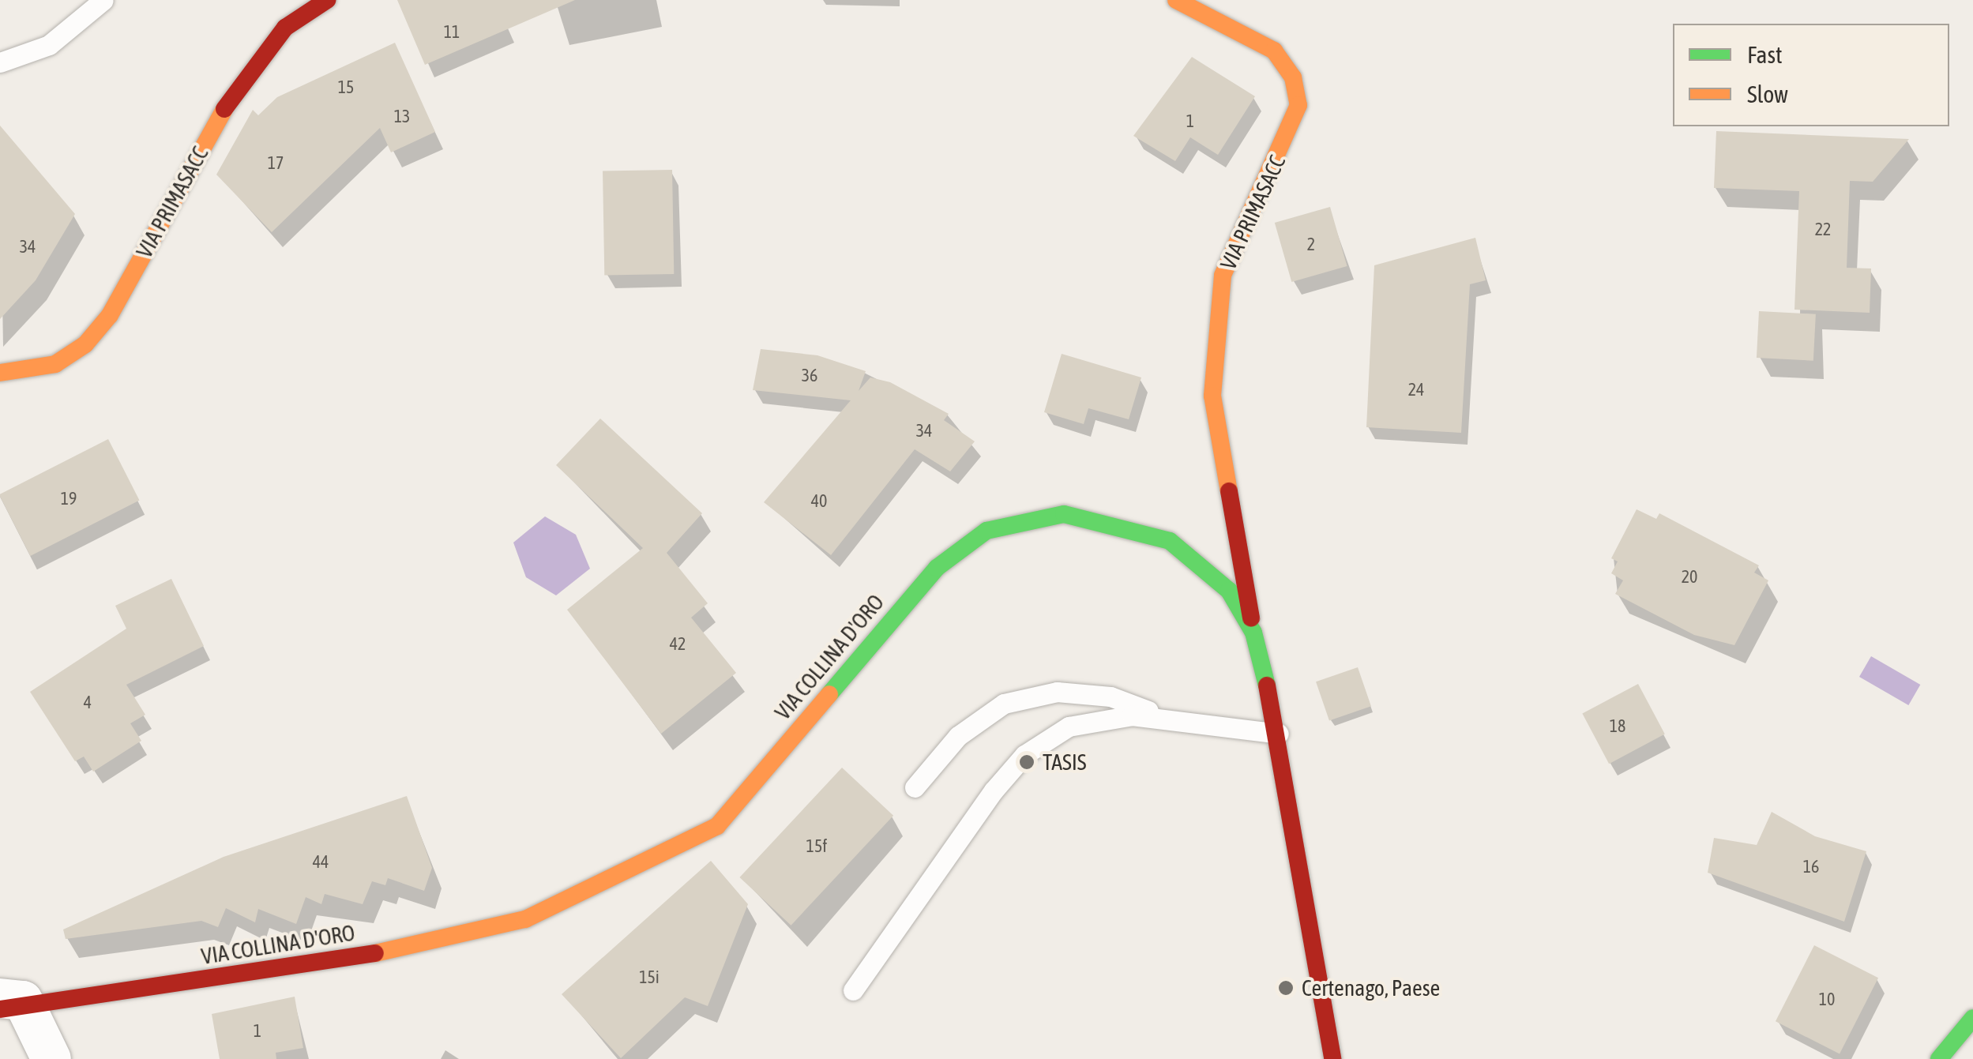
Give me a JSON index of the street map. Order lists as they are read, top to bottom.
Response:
{
  "streets": {
    "street": ["VIA PRIMASACC", "VIA COLLINA D'ORO"]
  },
  "crossings": [
    ["VIA PRIMASACC", "VIA COLLINA D'ORO"]
  ],
  "places": ["TASIS", "Certenago, Paese"],
  "house_numbers": [
    "11",
    "15",
    "13",
    "1",
    "17",
    "22",
    "2",
    "34",
    "36",
    "24",
    "34",
    "19",
    "40",
    "20",
    "42",
    "4",
    "18",
    "15f",
    "44",
    "16",
    "15i",
    "10",
    "1"
  ],
  "legend": ["Fast", "Slow"]
}
